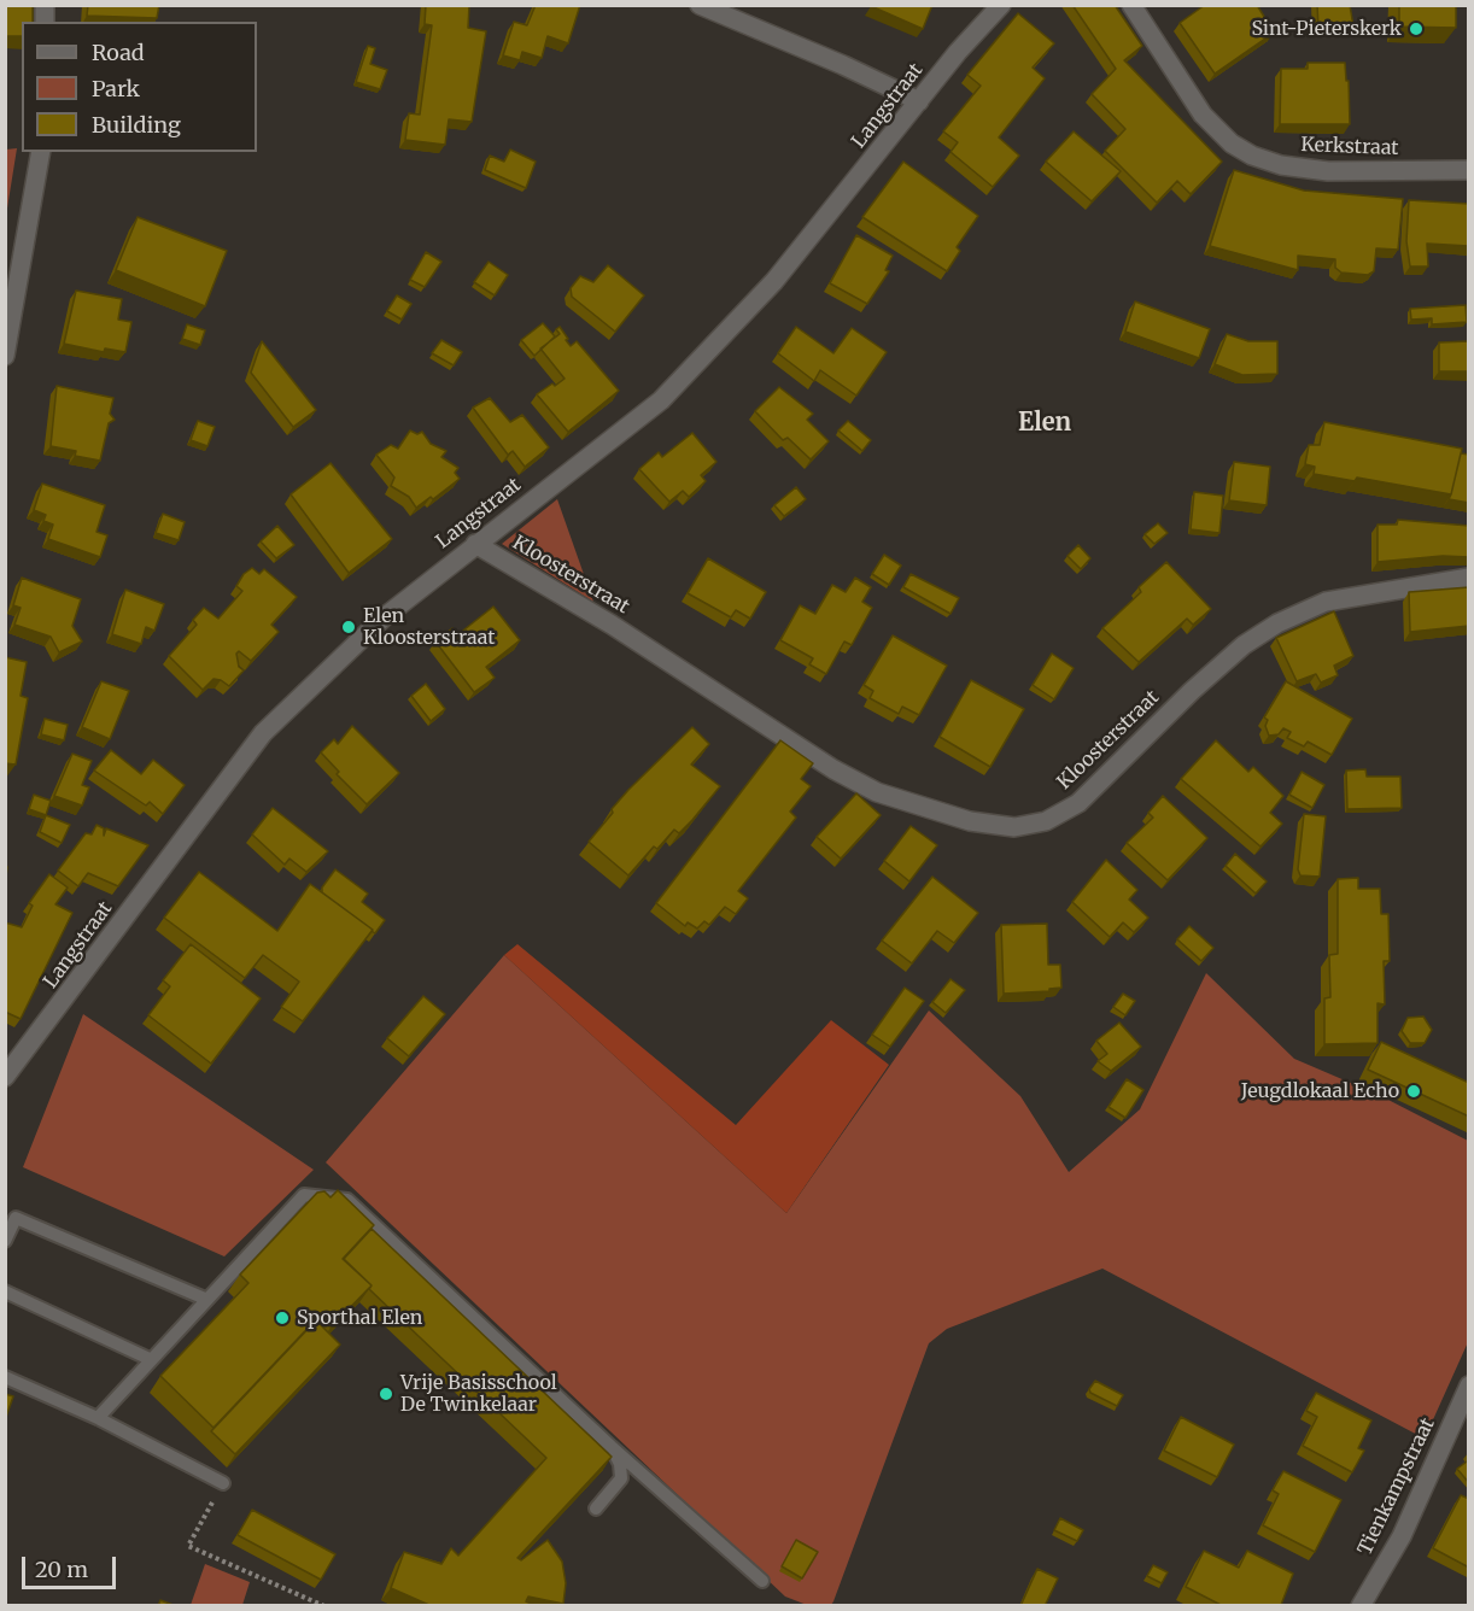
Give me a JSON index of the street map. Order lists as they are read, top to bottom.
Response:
{
  "streets": {
    "street": [
      "Langstraat",
      "Kerkstraat",
      "Kloosterstraat",
      "Tienkampstraat"
    ]
  },
  "crossings": [
    ["Langstraat", "Kloosterstraat"]
  ],
  "districts": ["Elen"],
  "places": [
    "Sint-Pieterskerk",
    "Elen Kloosterstraat",
    "Jeugdlokaal Echo",
    "Sporthal Elen",
    "Vrije Basisschool De Twinkelaar"
  ],
  "legend": ["Road", "Park", "Building"],
  "scale_bar": "20 m"
}
